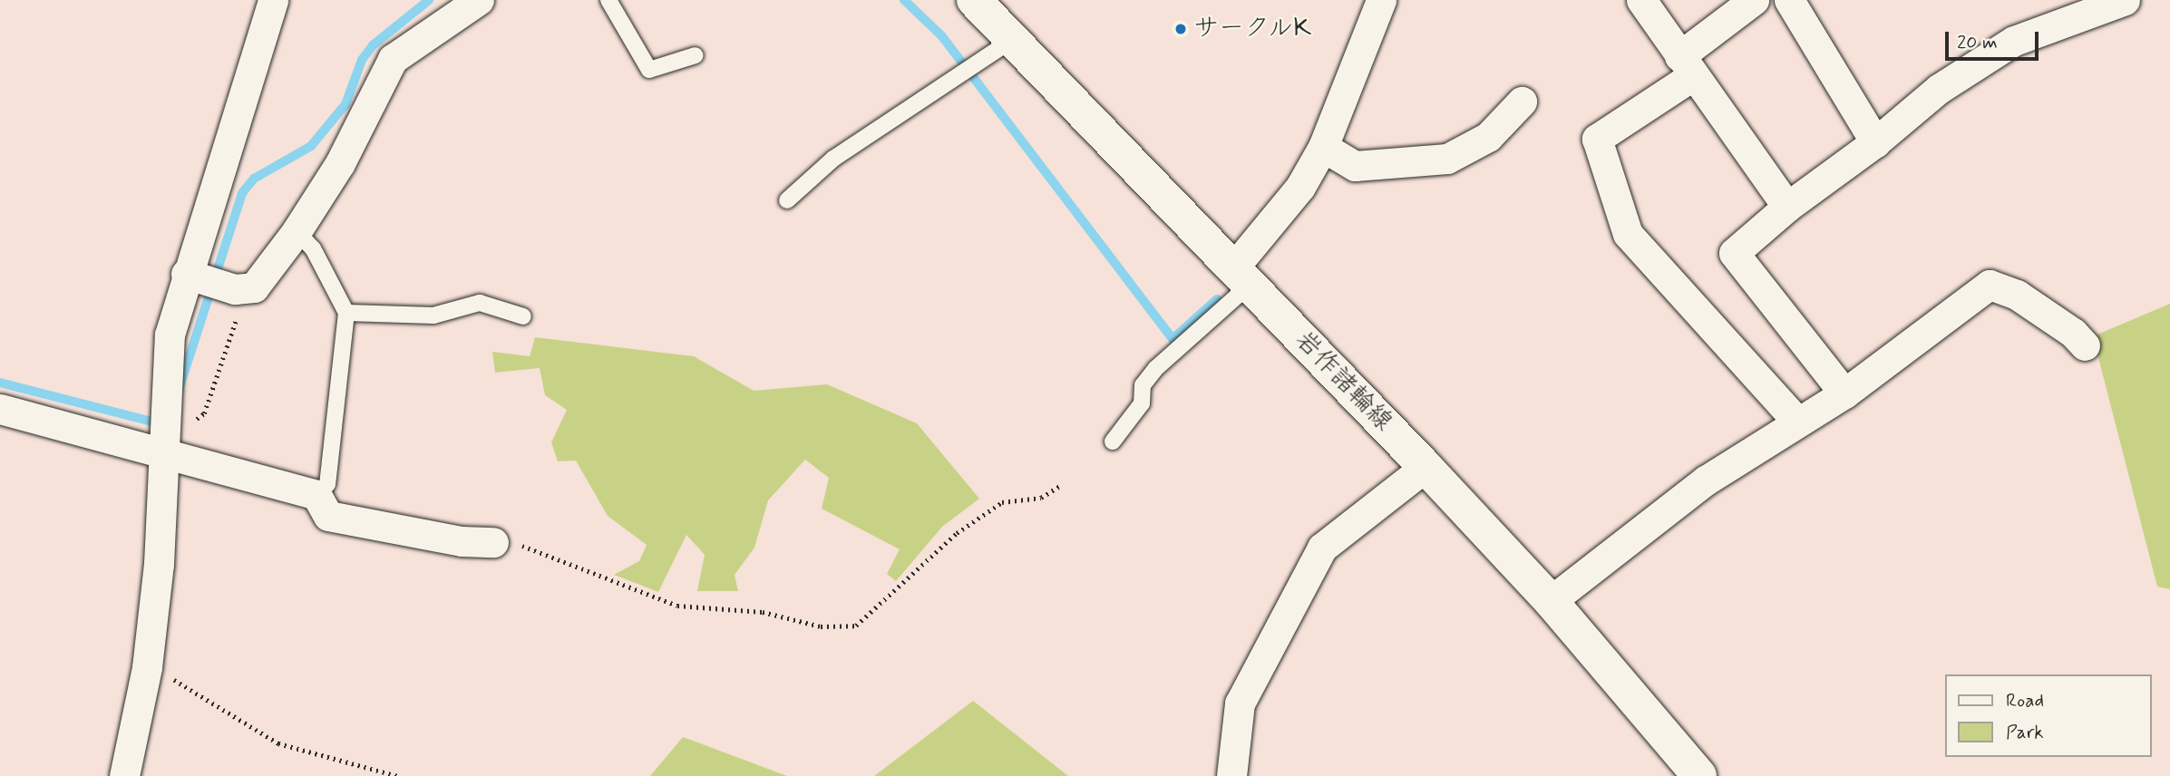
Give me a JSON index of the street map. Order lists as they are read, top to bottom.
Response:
{
  "streets": {
    "main road": ["岩作諸輪線"]
  },
  "places": ["サークルK"],
  "legend": ["Road", "Park"],
  "scale_bar": "20 m"
}
